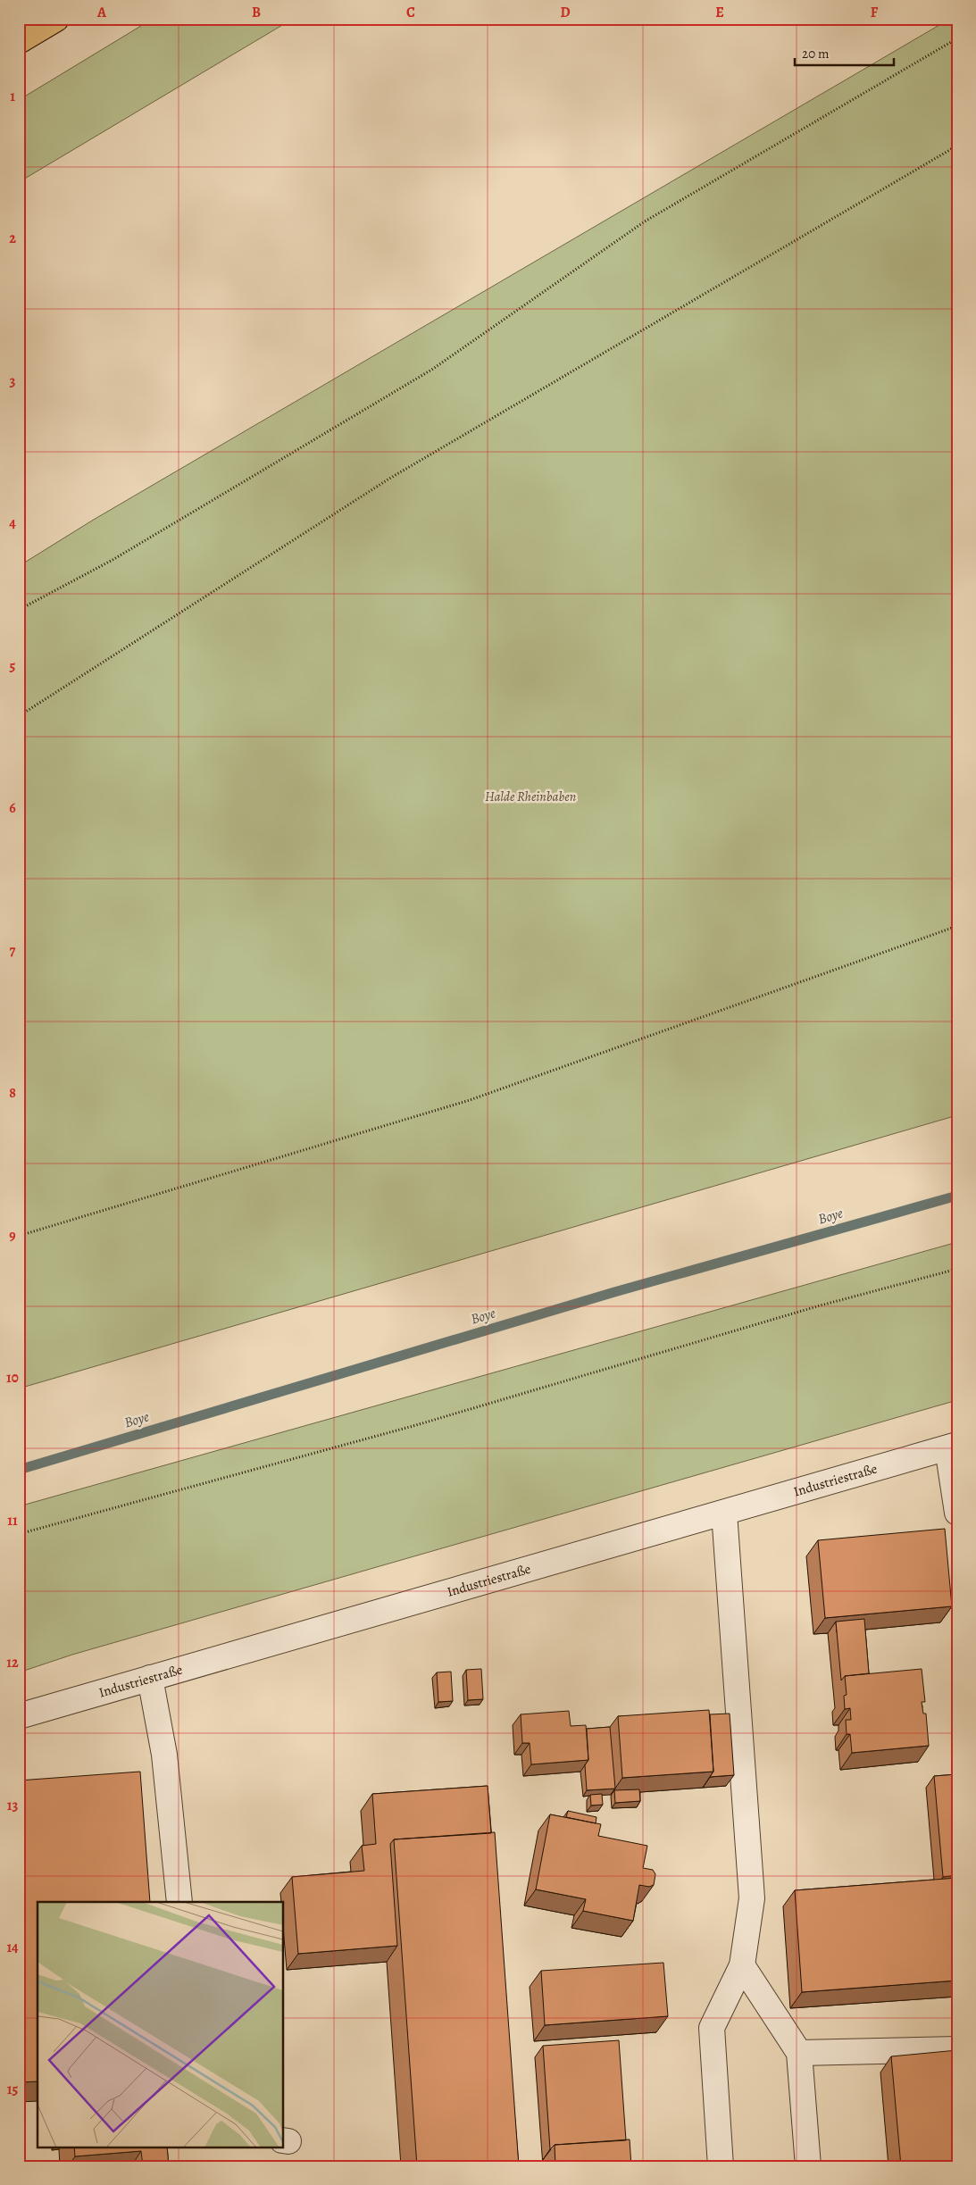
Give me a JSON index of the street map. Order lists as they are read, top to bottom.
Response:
{
  "streets": {
    "street": ["Industriestraße"]
  },
  "water": ["Boye"],
  "parks": ["Halde Rheinbaben"],
  "scale_bar": "20 m",
  "grid": {
    "columns": [
      "A",
      "B",
      "C",
      "D",
      "E",
      "F"
    ],
    "rows": [
      "1",
      "2",
      "3",
      "4",
      "5",
      "6",
      "7",
      "8",
      "9",
      "10",
      "11",
      "12",
      "13",
      "14",
      "15"
    ]
  }
}
